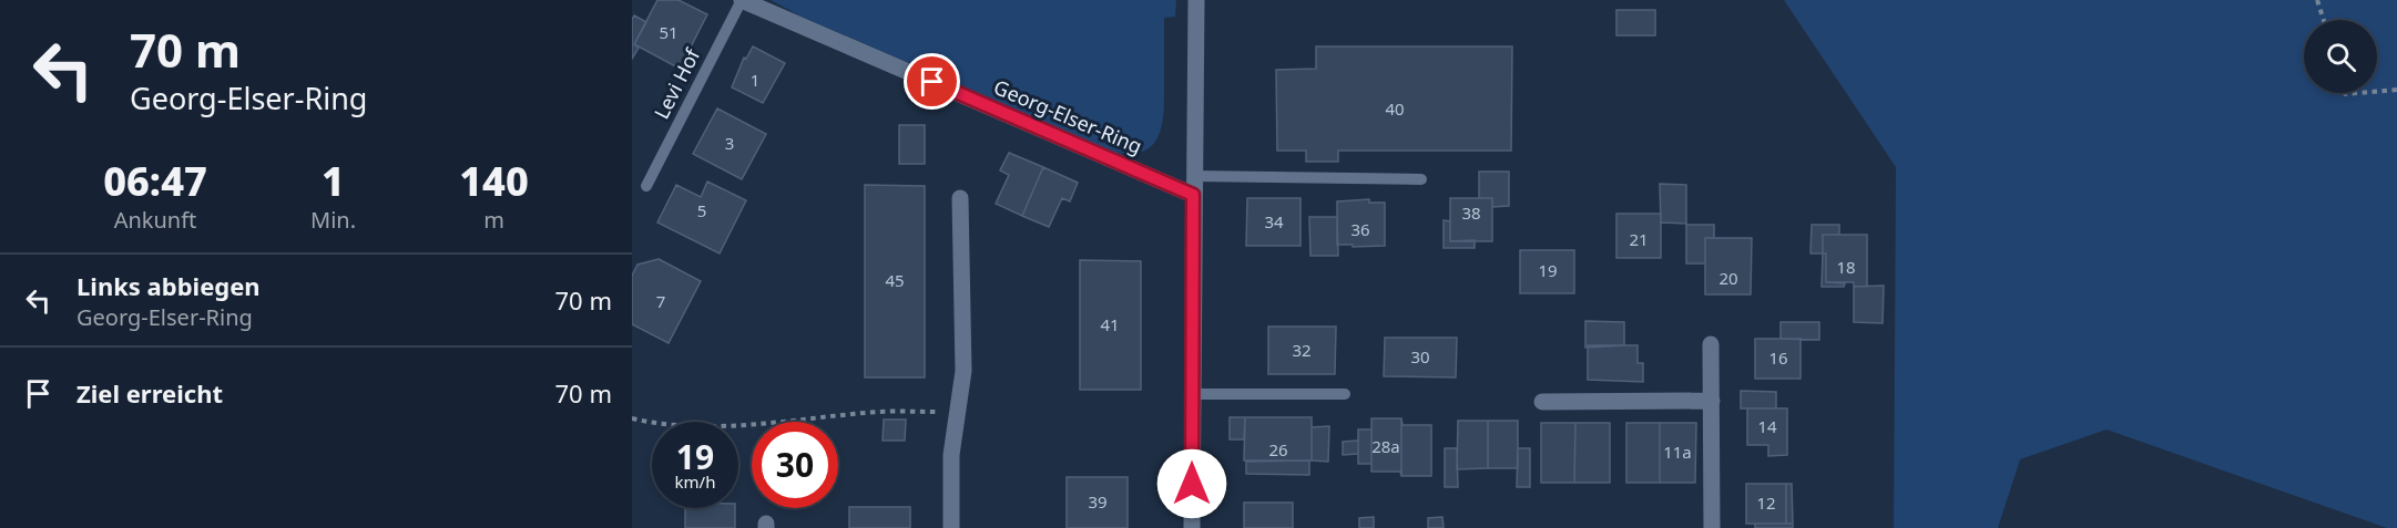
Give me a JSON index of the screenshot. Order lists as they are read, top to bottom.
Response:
{
  "streets": {
    "street": ["Georg-Elser-Ring"],
    "lane": ["Levi Hof"]
  },
  "crossings": [
    ["Levi Hof", "Georg-Elser-Ring"]
  ],
  "house_numbers": [
    "51",
    "1",
    "40",
    "3",
    "5",
    "38",
    "34",
    "36",
    "21",
    "18",
    "19",
    "20",
    "45",
    "7",
    "41",
    "32",
    "30",
    "16",
    "14",
    "28a",
    "26",
    "11a",
    "39",
    "12"
  ],
  "page": {
    "turn": ["70 m", "Georg-Elser-Ring"],
    "eta": [
      "06:47",
      "Ankunft",
      "1",
      "Min.",
      "140",
      "m"
    ],
    "list": [
      {
        "name": "Links abbiegen",
        "note": "Georg-Elser-Ring",
        "value": "70 m"
      },
      {
        "name": "Ziel erreicht",
        "value": "70 m"
      }
    ],
    "speed": "19 km/h",
    "limit": "30"
  }
}
